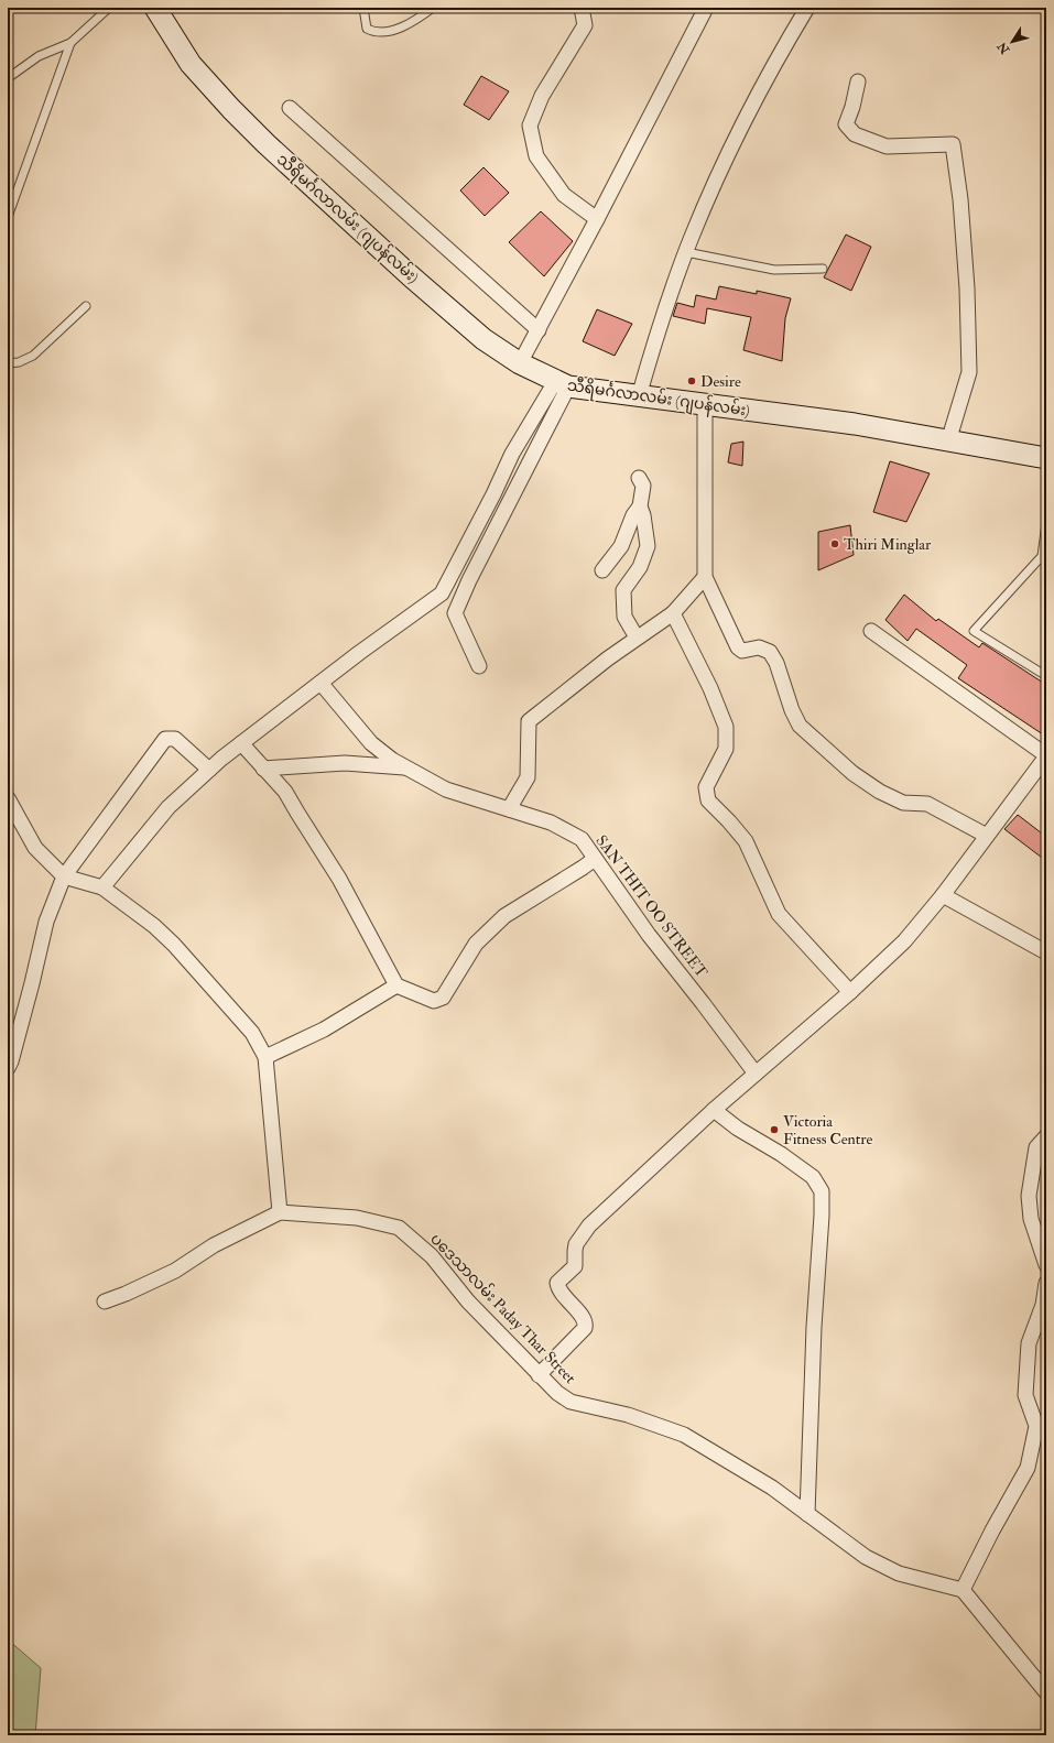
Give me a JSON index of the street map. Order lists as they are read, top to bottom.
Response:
{
  "streets": {
    "street": ["သီရိမင်္ဂလာလမ်း (ဂျပန်လမ်း)", "SAN THIT OO STREET", "ပဒေသာလမ်း Paday Thar Street"]
  },
  "places": ["Desire", "Thiri Minglar", "Victoria Fitness Centre"],
  "north": "bottom left"
}
